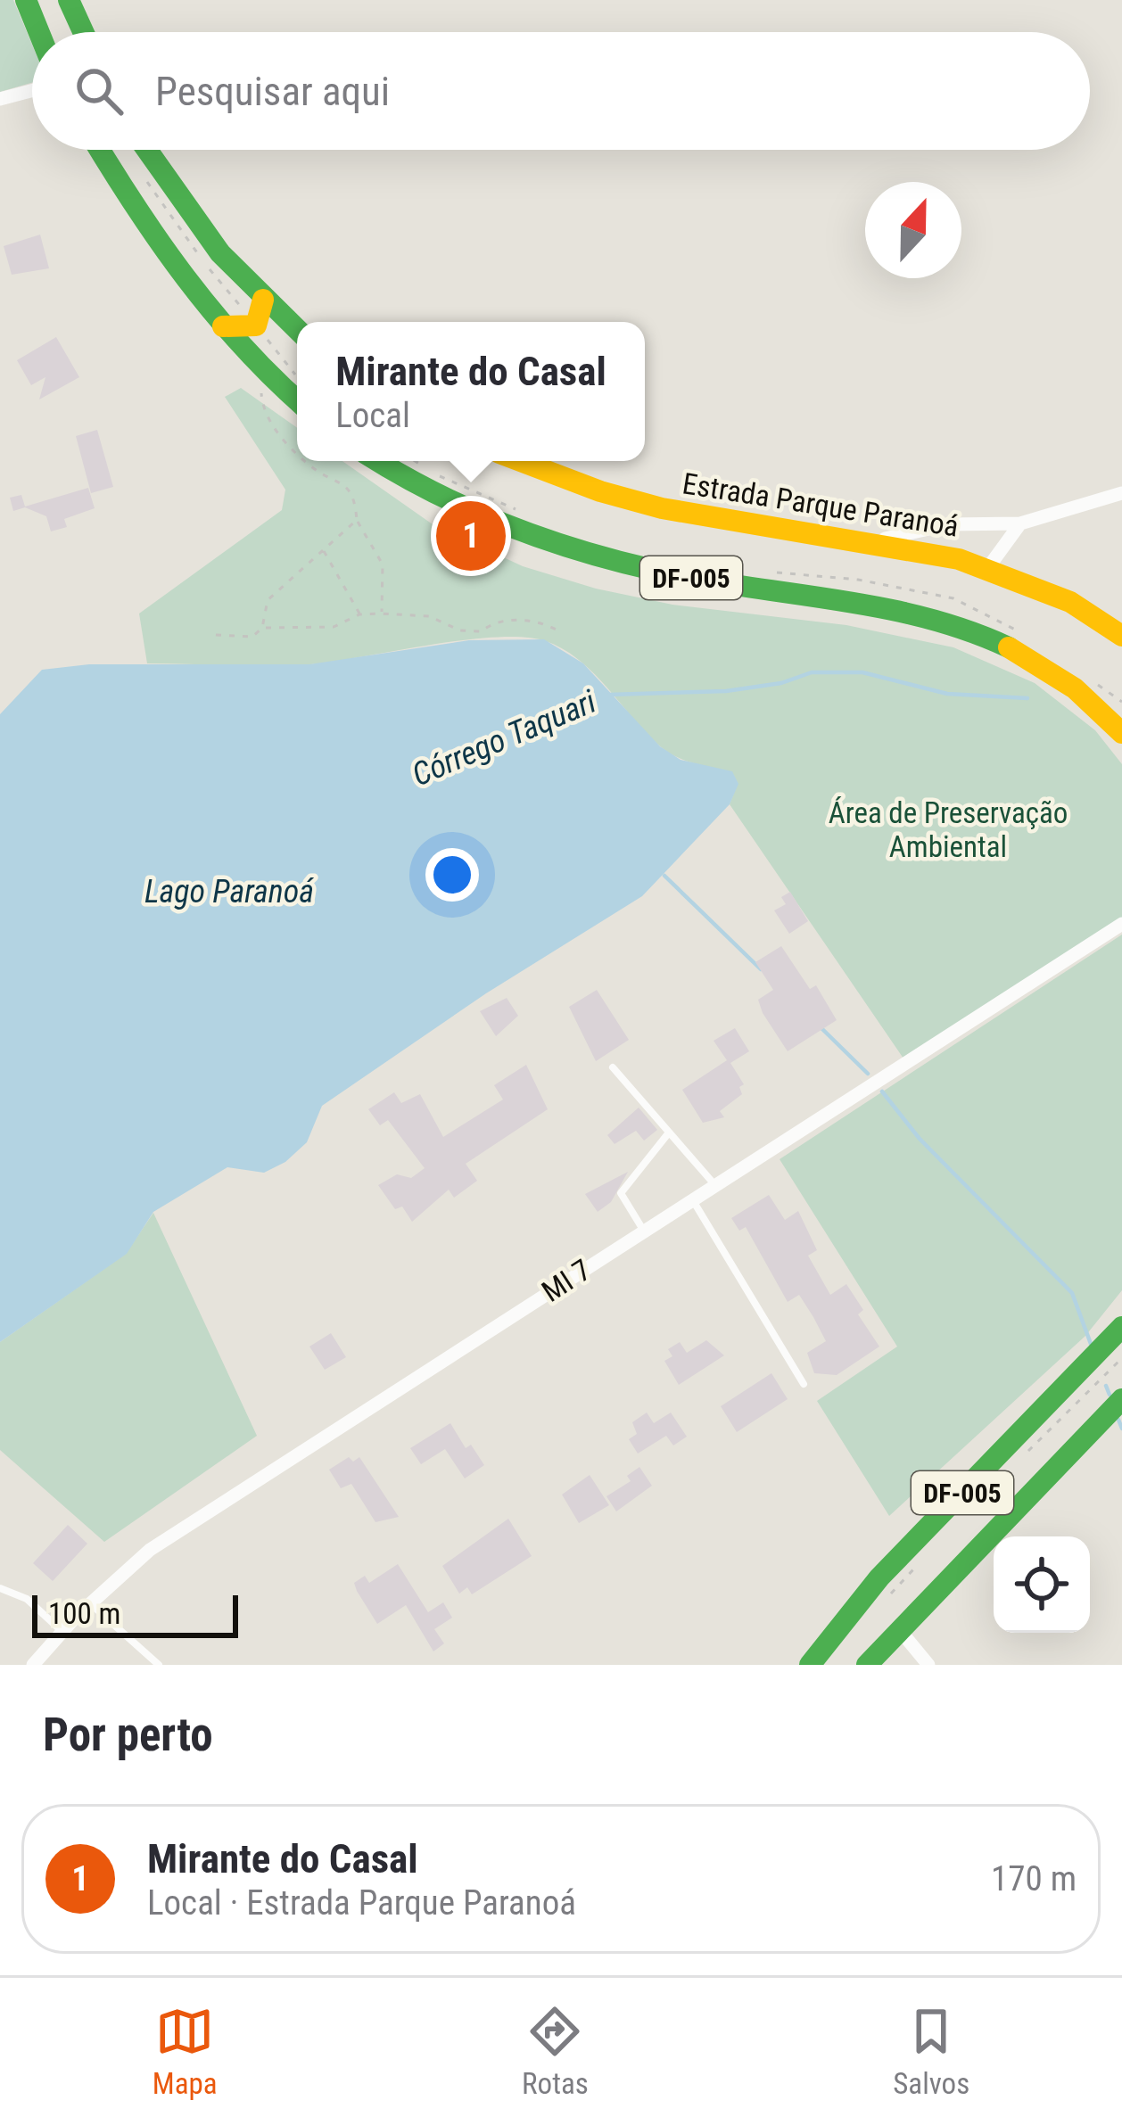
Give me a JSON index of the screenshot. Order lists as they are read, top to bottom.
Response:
{
  "streets": {
    "main road": ["Estrada Parque Paranoá", "DF-005"],
    "street": ["MI 7"]
  },
  "water": ["Córrego Taquari", "Lago Paranoá"],
  "parks": ["Área de Preservação Ambiental"],
  "scale_bar": "100 m",
  "north": "top",
  "page": {
    "search": "Pesquisar aqui",
    "popup": ["Mirante do Casal", "Local"],
    "pins": "1",
    "scale": "100 m",
    "heading": "Por perto",
    "list": [
      {
        "mark": "1",
        "name": "Mirante do Casal",
        "note": "Local · Estrada Parque Paranoá",
        "value": "170 m"
      }
    ],
    "nav": ["Mapa", "Rotas", "Salvos"]
  }
}
